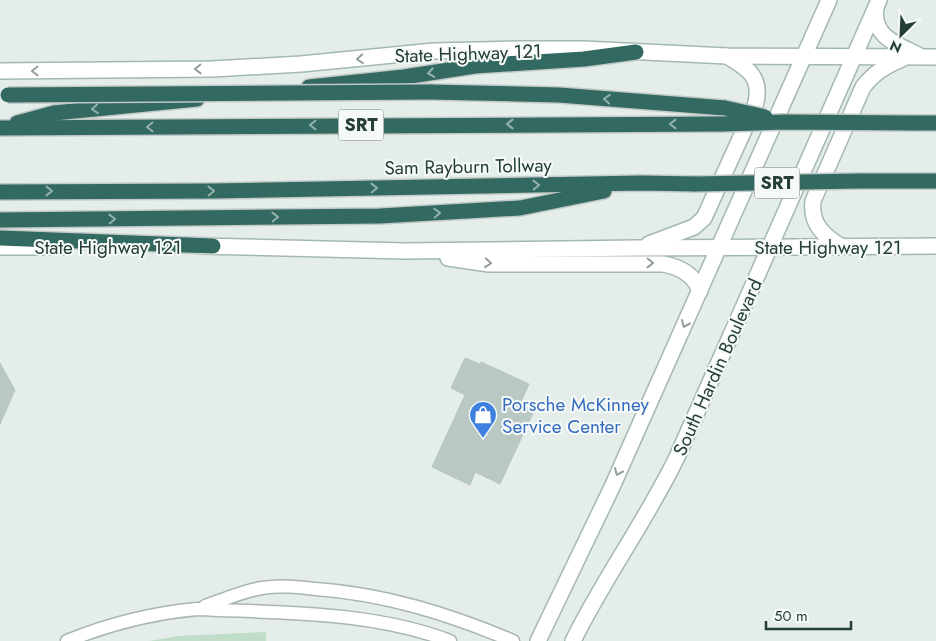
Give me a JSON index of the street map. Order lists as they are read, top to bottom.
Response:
{
  "streets": {
    "highway": ["SRT", "Sam Rayburn Tollway"],
    "main road": ["State Highway 121", "South Hardin Boulevard"]
  },
  "crossings": [
    ["State Highway 121", "South Hardin Boulevard"]
  ],
  "places": {
    "shop": ["Porsche McKinney Service Center"]
  },
  "scale_bar": "50 m",
  "north": "bottom left"
}
